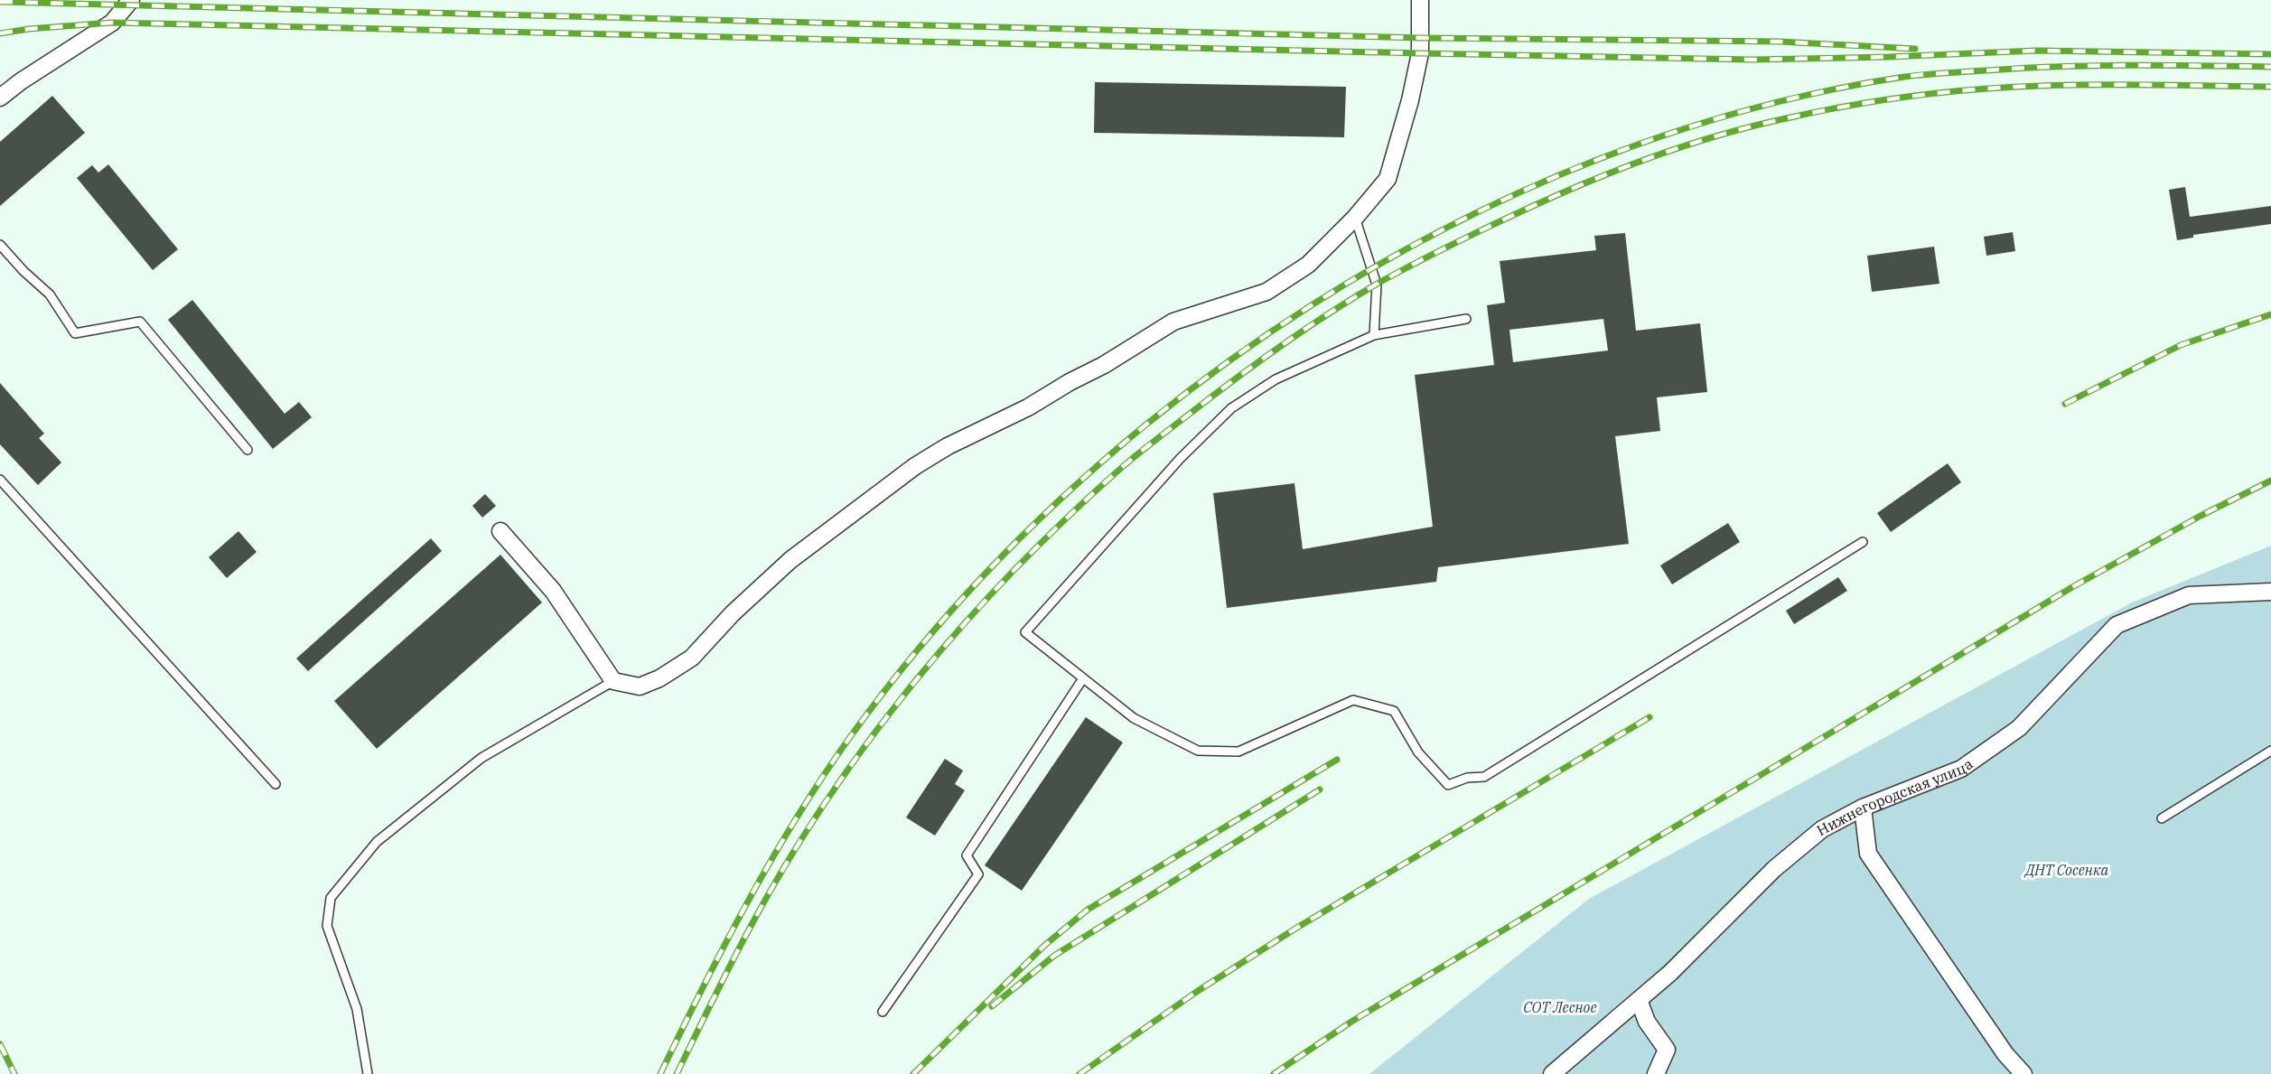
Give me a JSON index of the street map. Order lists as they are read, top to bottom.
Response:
{
  "streets": {
    "street": ["Нижнегородская улица"]
  },
  "parks": ["ДНТ Сосенка", "СОТ Лесное"]
}
